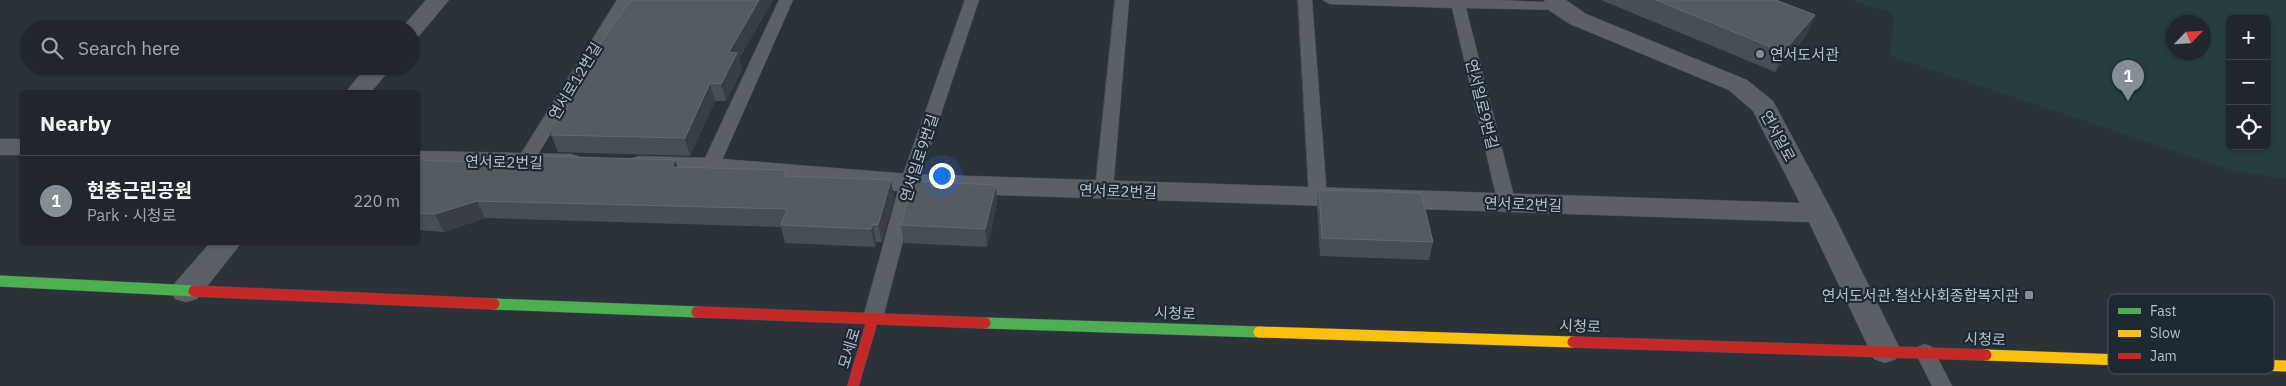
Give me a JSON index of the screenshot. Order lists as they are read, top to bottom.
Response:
{
  "streets": {
    "main road": ["시청로", "모세로"],
    "street": ["연서일로", "연서로2번길"],
    "lane": ["연서로12번길", "연서일로9번길"]
  },
  "crossings": [
    ["연서로12번길", "연서로2번길"],
    ["연서일로9번길", "연서로2번길"],
    ["연서일로9번길", "시청로"],
    ["연서일로9번길", "모세로"],
    ["연서일로", "연서로2번길"],
    ["연서일로", "시청로"],
    ["시청로", "모세로"]
  ],
  "places": {
    "other": ["연서도서관"],
    "transit": ["연서도서관.철산사회종합복지관"]
  },
  "legend": ["Fast", "Slow", "Jam"],
  "north": "top right",
  "page": {
    "map_buttons": ["+", "−"],
    "search": "Search here",
    "pins": "1",
    "heading": "Nearby",
    "list": [
      {
        "mark": "1",
        "name": "현충근린공원",
        "note": "Park · 시청로",
        "value": "220 m"
      }
    ]
  }
}
